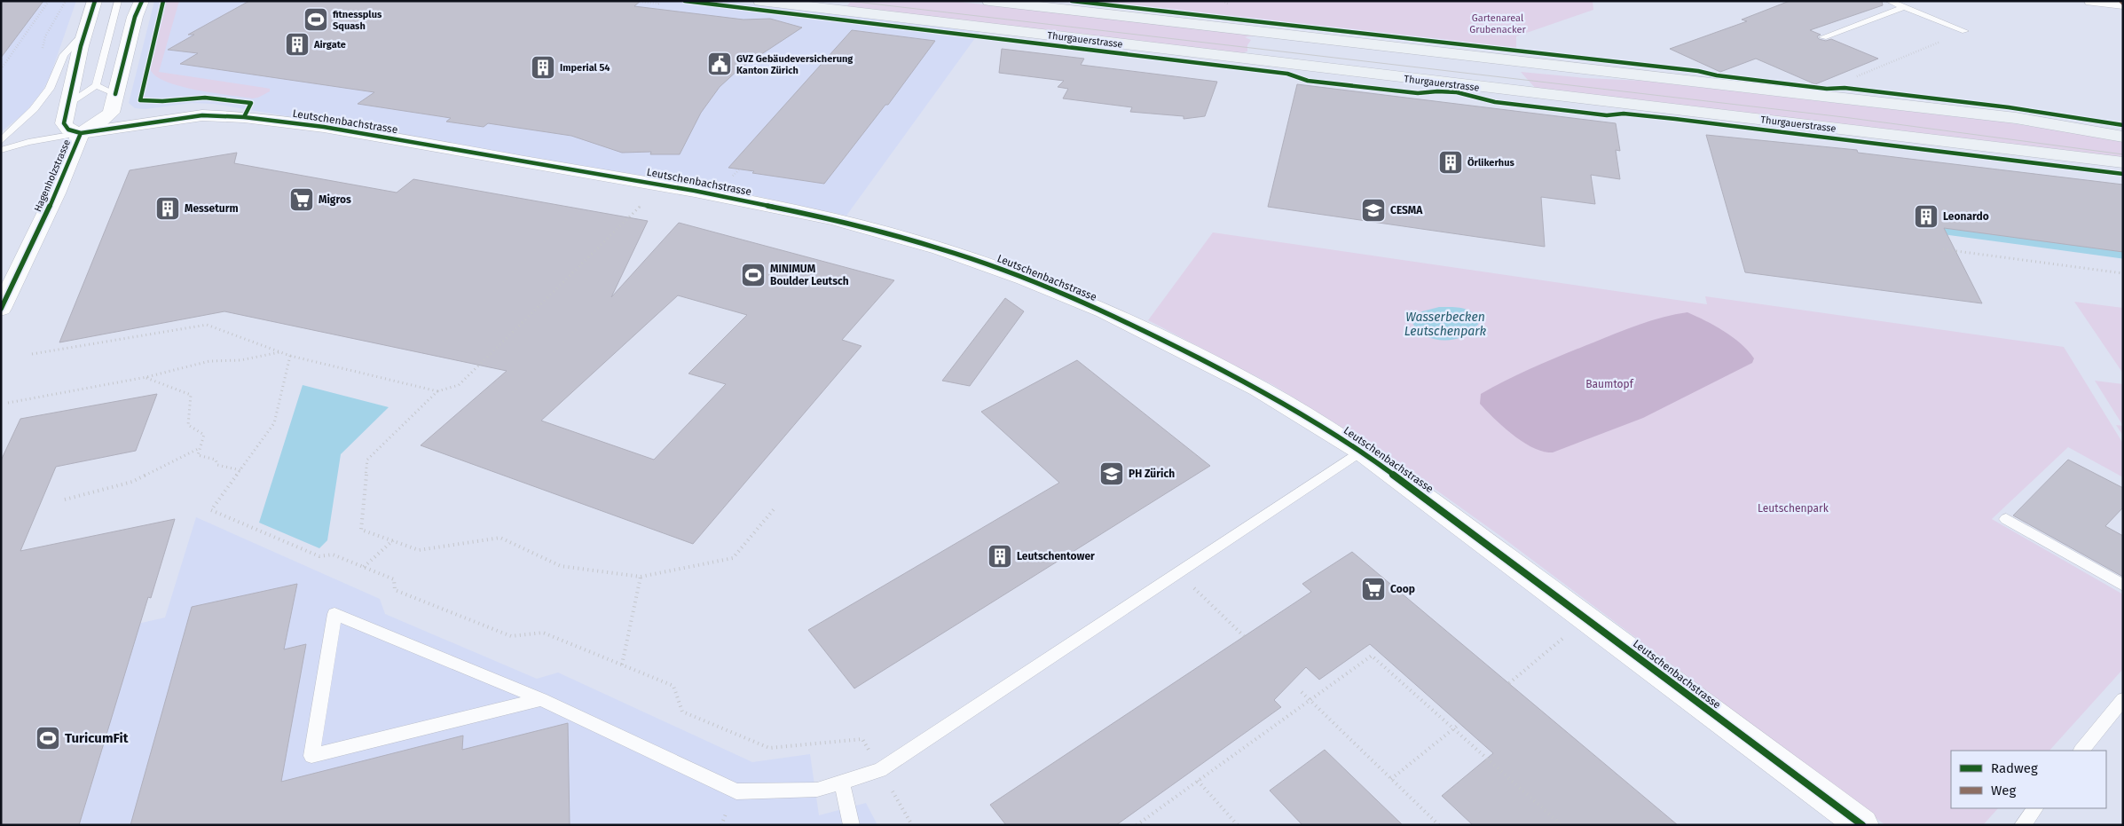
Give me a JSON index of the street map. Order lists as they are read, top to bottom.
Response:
{
  "streets": {
    "main road": ["Thurgauerstrasse"],
    "street": ["Leutschenbachstrasse", "Hagenholzstrasse"]
  },
  "crossings": [
    ["Leutschenbachstrasse", "Hagenholzstrasse"]
  ],
  "water": ["Wasserbecken Leutschenpark"],
  "parks": ["Gartenareal Grubenacker", "Baumtopf", "Leutschenpark"],
  "places": {
    "sports": ["fitnessplus Squash", "MINIMUM Boulder Leutsch", "TuricumFit"],
    "building": [
      "Airgate",
      "Imperial 54",
      "Örlikerhus",
      "Messeturm",
      "Leonardo",
      "Leutschentower"
    ],
    "public building": ["GVZ Gebäudeversicherung Kanton Zürich"],
    "supermarket": ["Migros", "Coop"],
    "school or university": ["CESMA", "PH Zürich"]
  },
  "legend": ["Radweg", "Weg"]
}
